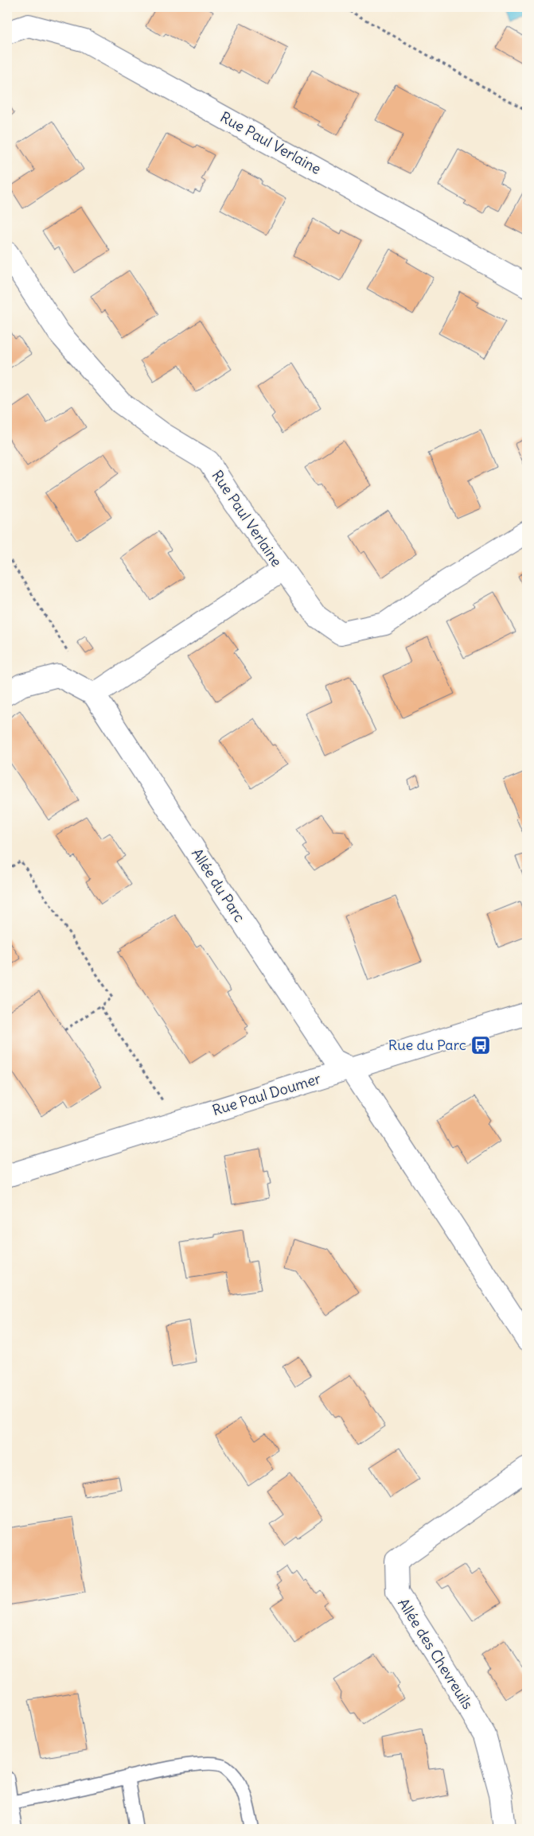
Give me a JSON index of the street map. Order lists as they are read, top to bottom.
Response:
{
  "streets": {
    "street": [
      "Rue Paul Verlaine",
      "Allée du Parc",
      "Rue Paul Doumer",
      "Allée des Chevreuils"
    ]
  },
  "crossings": [
    ["Allée du Parc", "Rue Paul Doumer"]
  ],
  "places": {
    "bus stop": ["Rue du Parc"]
  }
}
